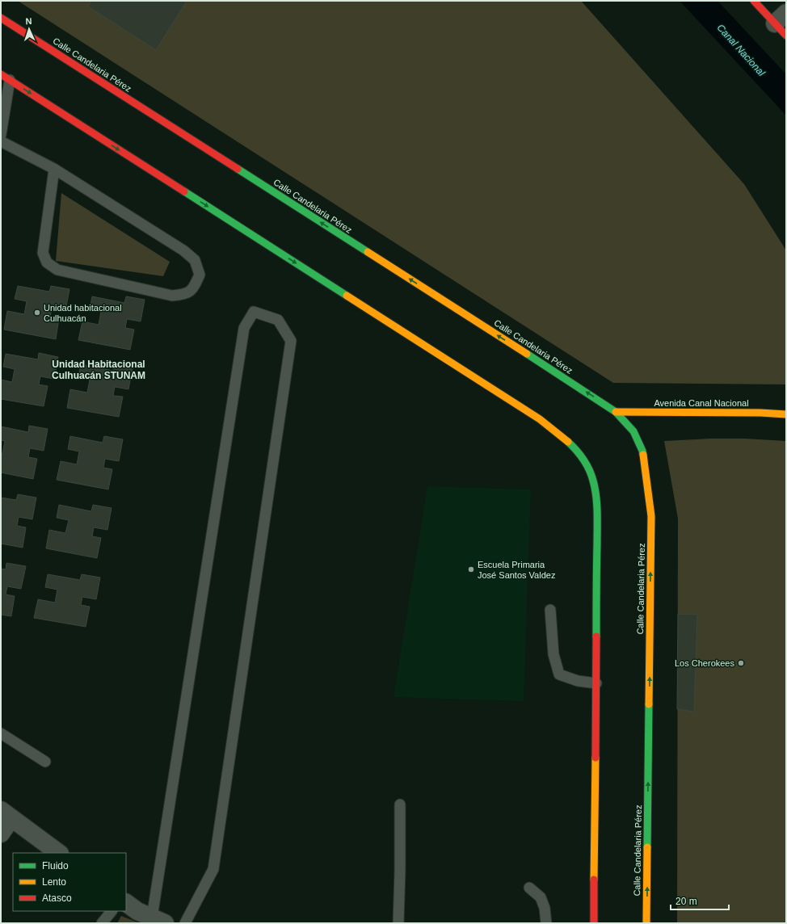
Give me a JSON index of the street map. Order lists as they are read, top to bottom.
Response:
{
  "streets": {
    "main road": ["Calle Candelaria Pérez", "Avenida Canal Nacional"]
  },
  "crossings": [
    ["Calle Candelaria Pérez", "Avenida Canal Nacional"]
  ],
  "districts": ["Unidad Habitacional Culhuacán STUNAM"],
  "water": ["Canal Nacional"],
  "places": ["Unidad habitacional Culhuacán", "Escuela Primaria José Santos Valdez", "Los Cherokees"],
  "legend": ["Fluido", "Lento", "Atasco"],
  "scale_bar": "20 m",
  "north": "top"
}
